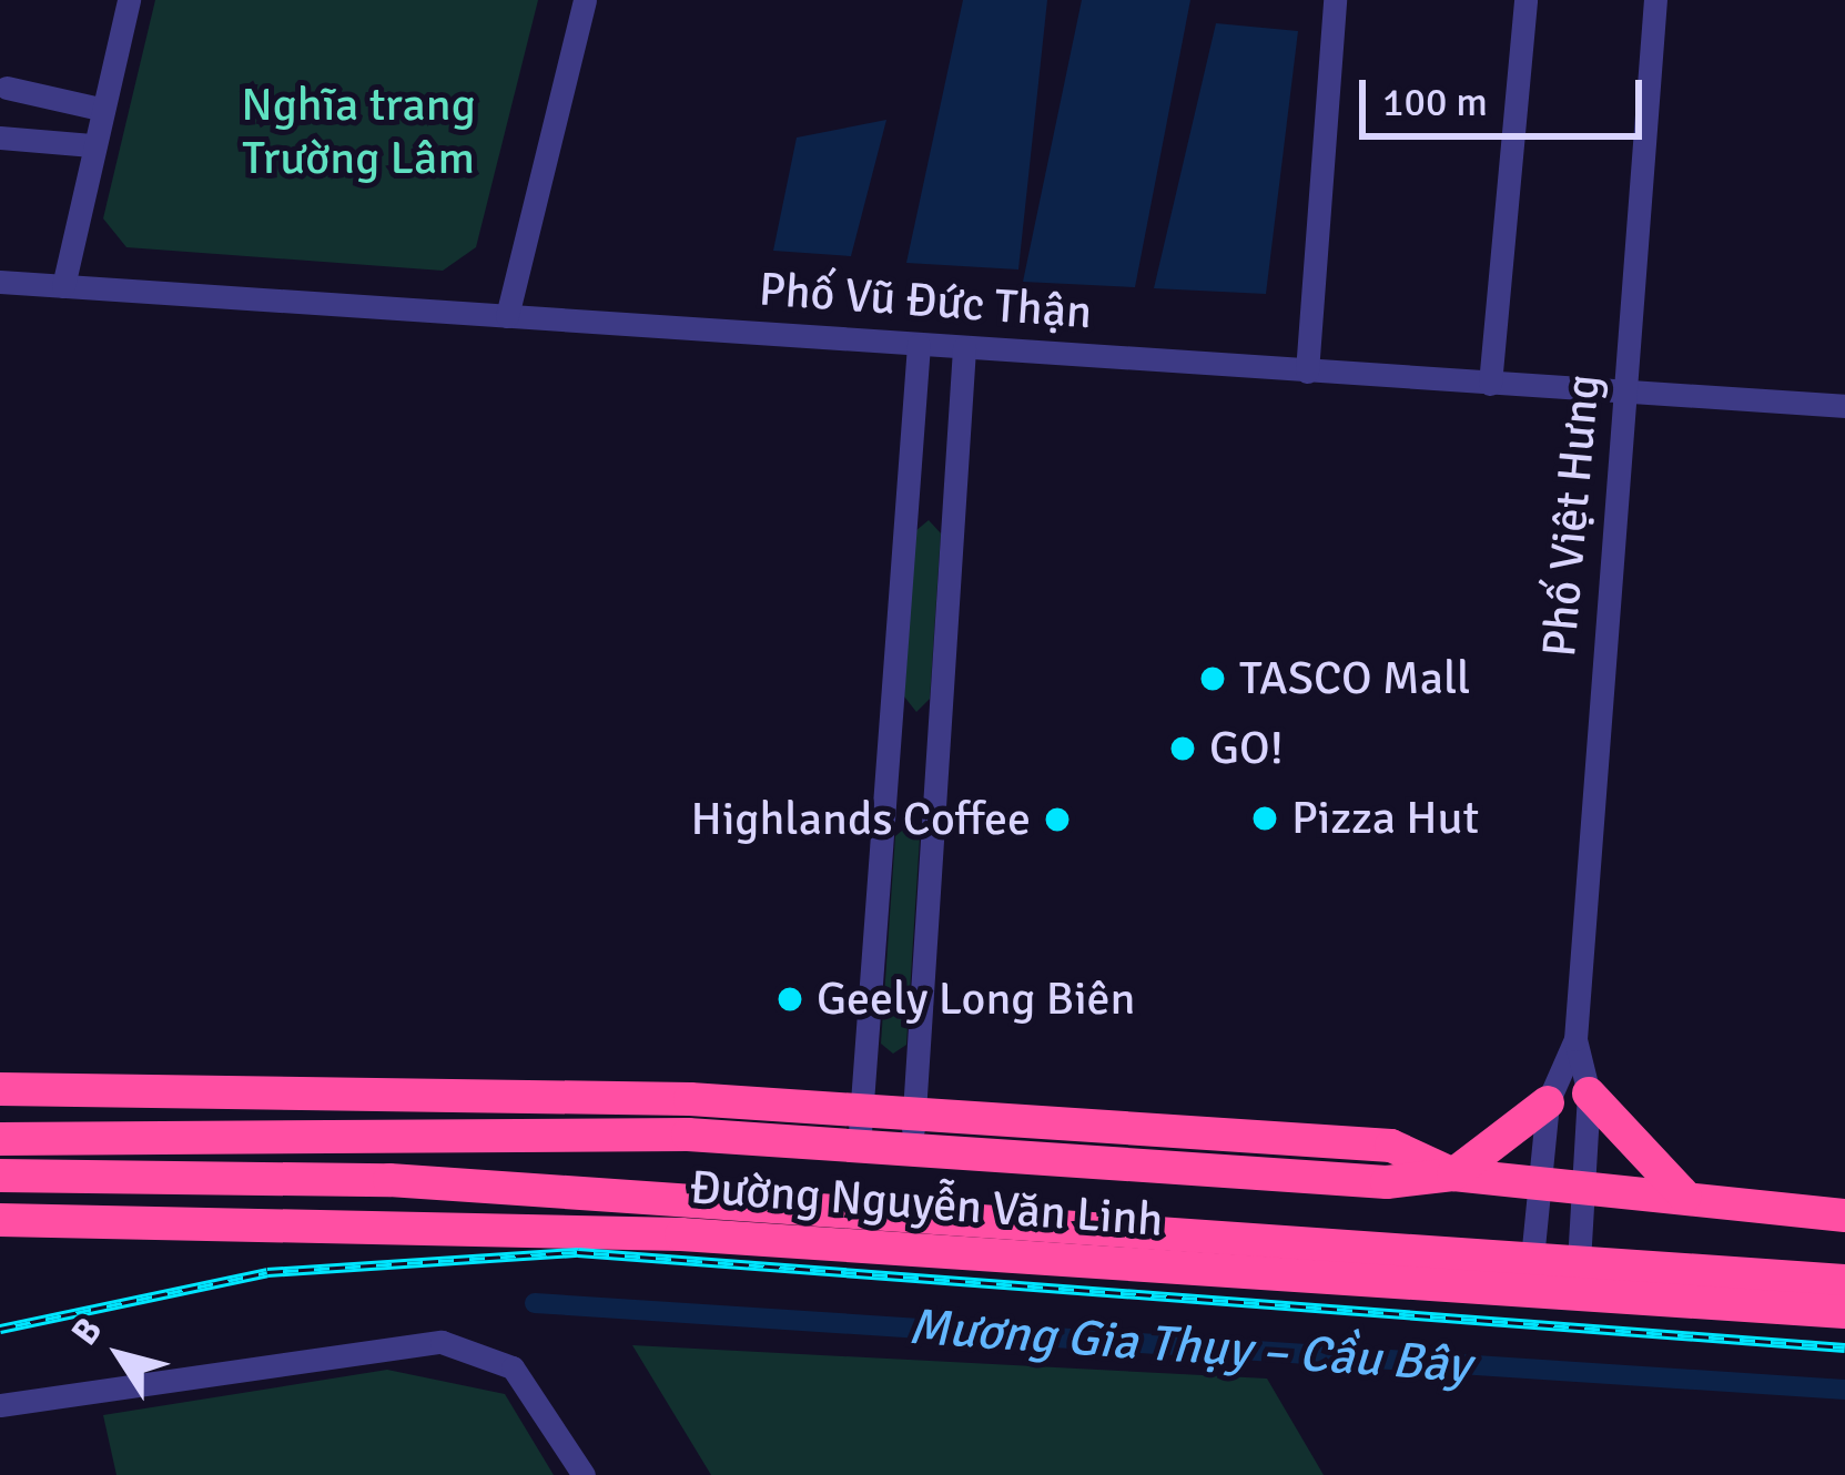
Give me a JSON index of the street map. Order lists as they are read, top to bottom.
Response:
{
  "streets": {
    "highway": ["Đường Nguyễn Văn Linh"],
    "street": ["Phố Vũ Đức Thận", "Phố Việt Hưng"]
  },
  "crossings": [
    ["Phố Vũ Đức Thận", "Phố Việt Hưng"],
    ["Phố Việt Hưng", "Đường Nguyễn Văn Linh"]
  ],
  "water": ["Mương Gia Thụy – Cầu Bây"],
  "parks": ["Nghĩa trang Trường Lâm"],
  "places": [
    "TASCO Mall",
    "GO!",
    "Pizza Hut",
    "Highlands Coffee",
    "Geely Long Biên"
  ],
  "scale_bar": "100 m",
  "north": "top left"
}
